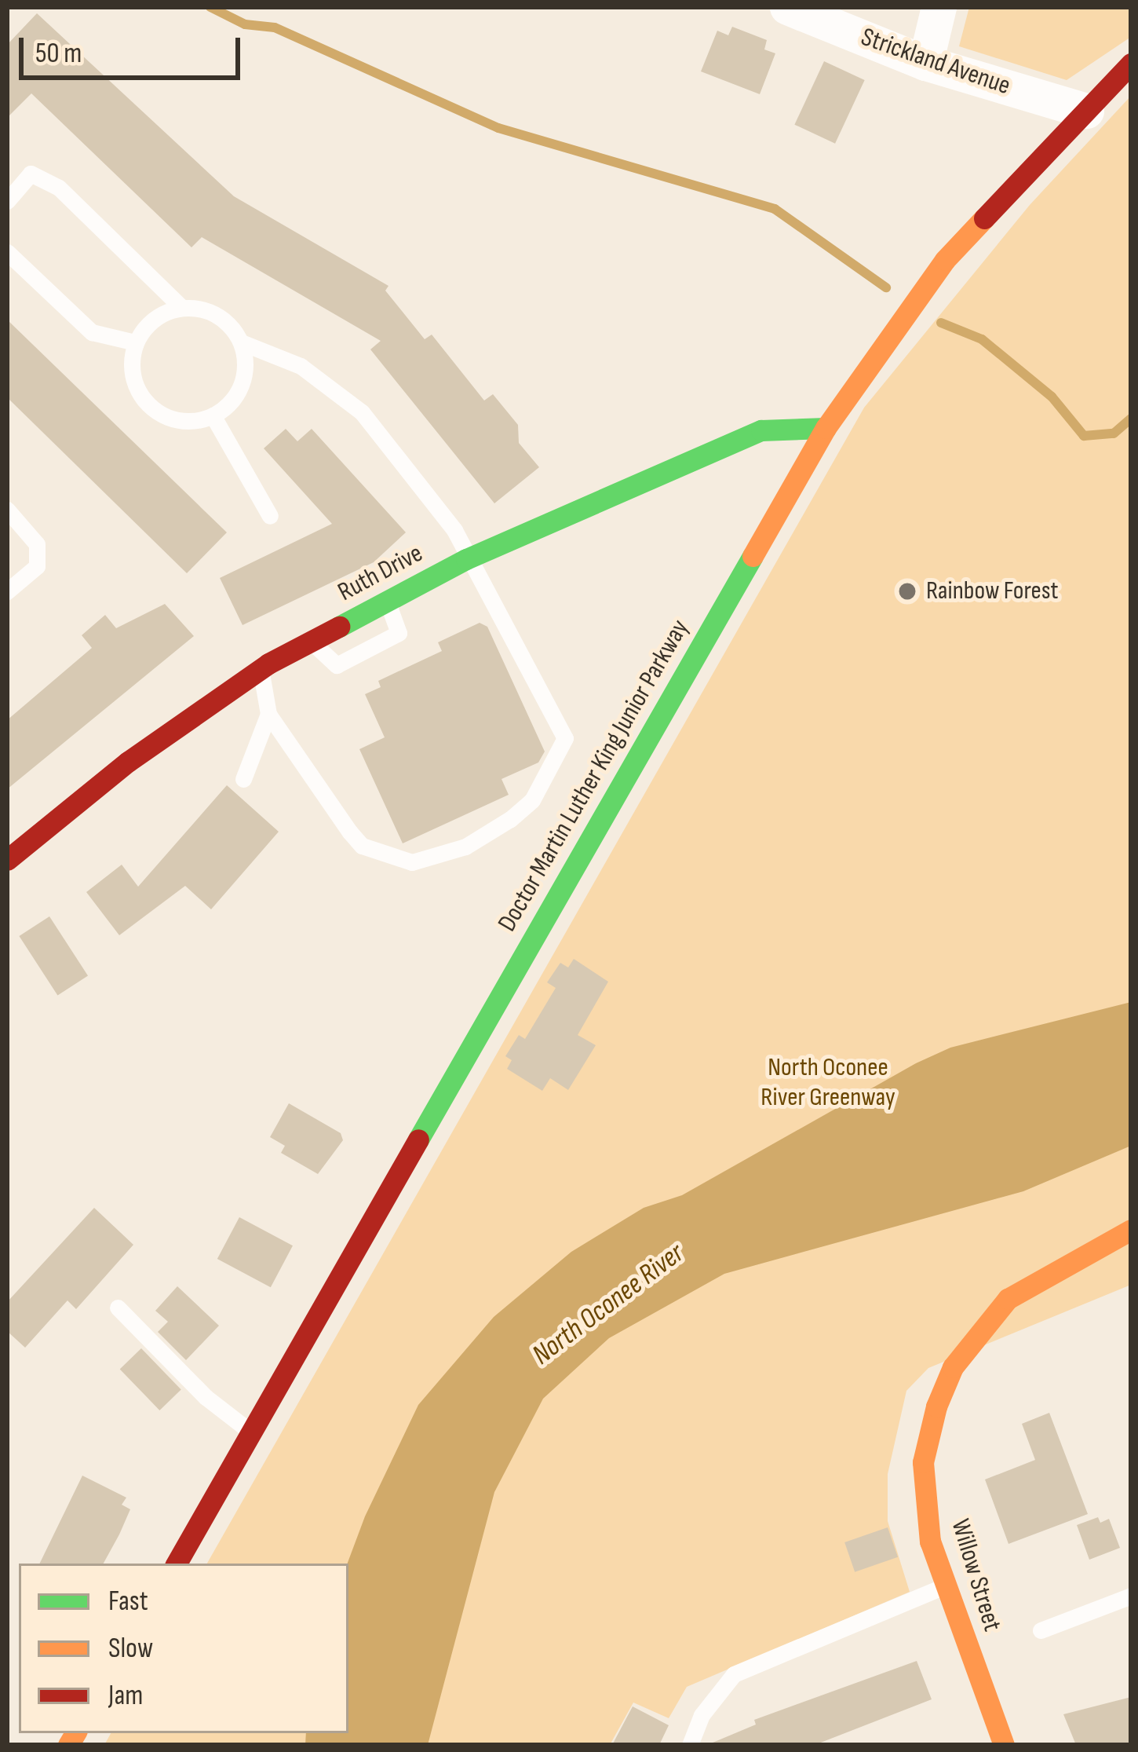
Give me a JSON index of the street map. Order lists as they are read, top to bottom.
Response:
{
  "streets": {
    "main road": ["Ruth Drive", "Doctor Martin Luther King Junior Parkway", "Willow Street"],
    "street": ["Strickland Avenue"]
  },
  "crossings": [
    ["Strickland Avenue", "Doctor Martin Luther King Junior Parkway"],
    ["Ruth Drive", "Doctor Martin Luther King Junior Parkway"]
  ],
  "water": ["North Oconee River"],
  "parks": ["North Oconee River Greenway"],
  "places": ["Rainbow Forest"],
  "legend": ["Fast", "Slow", "Jam"],
  "scale_bar": "50 m"
}
